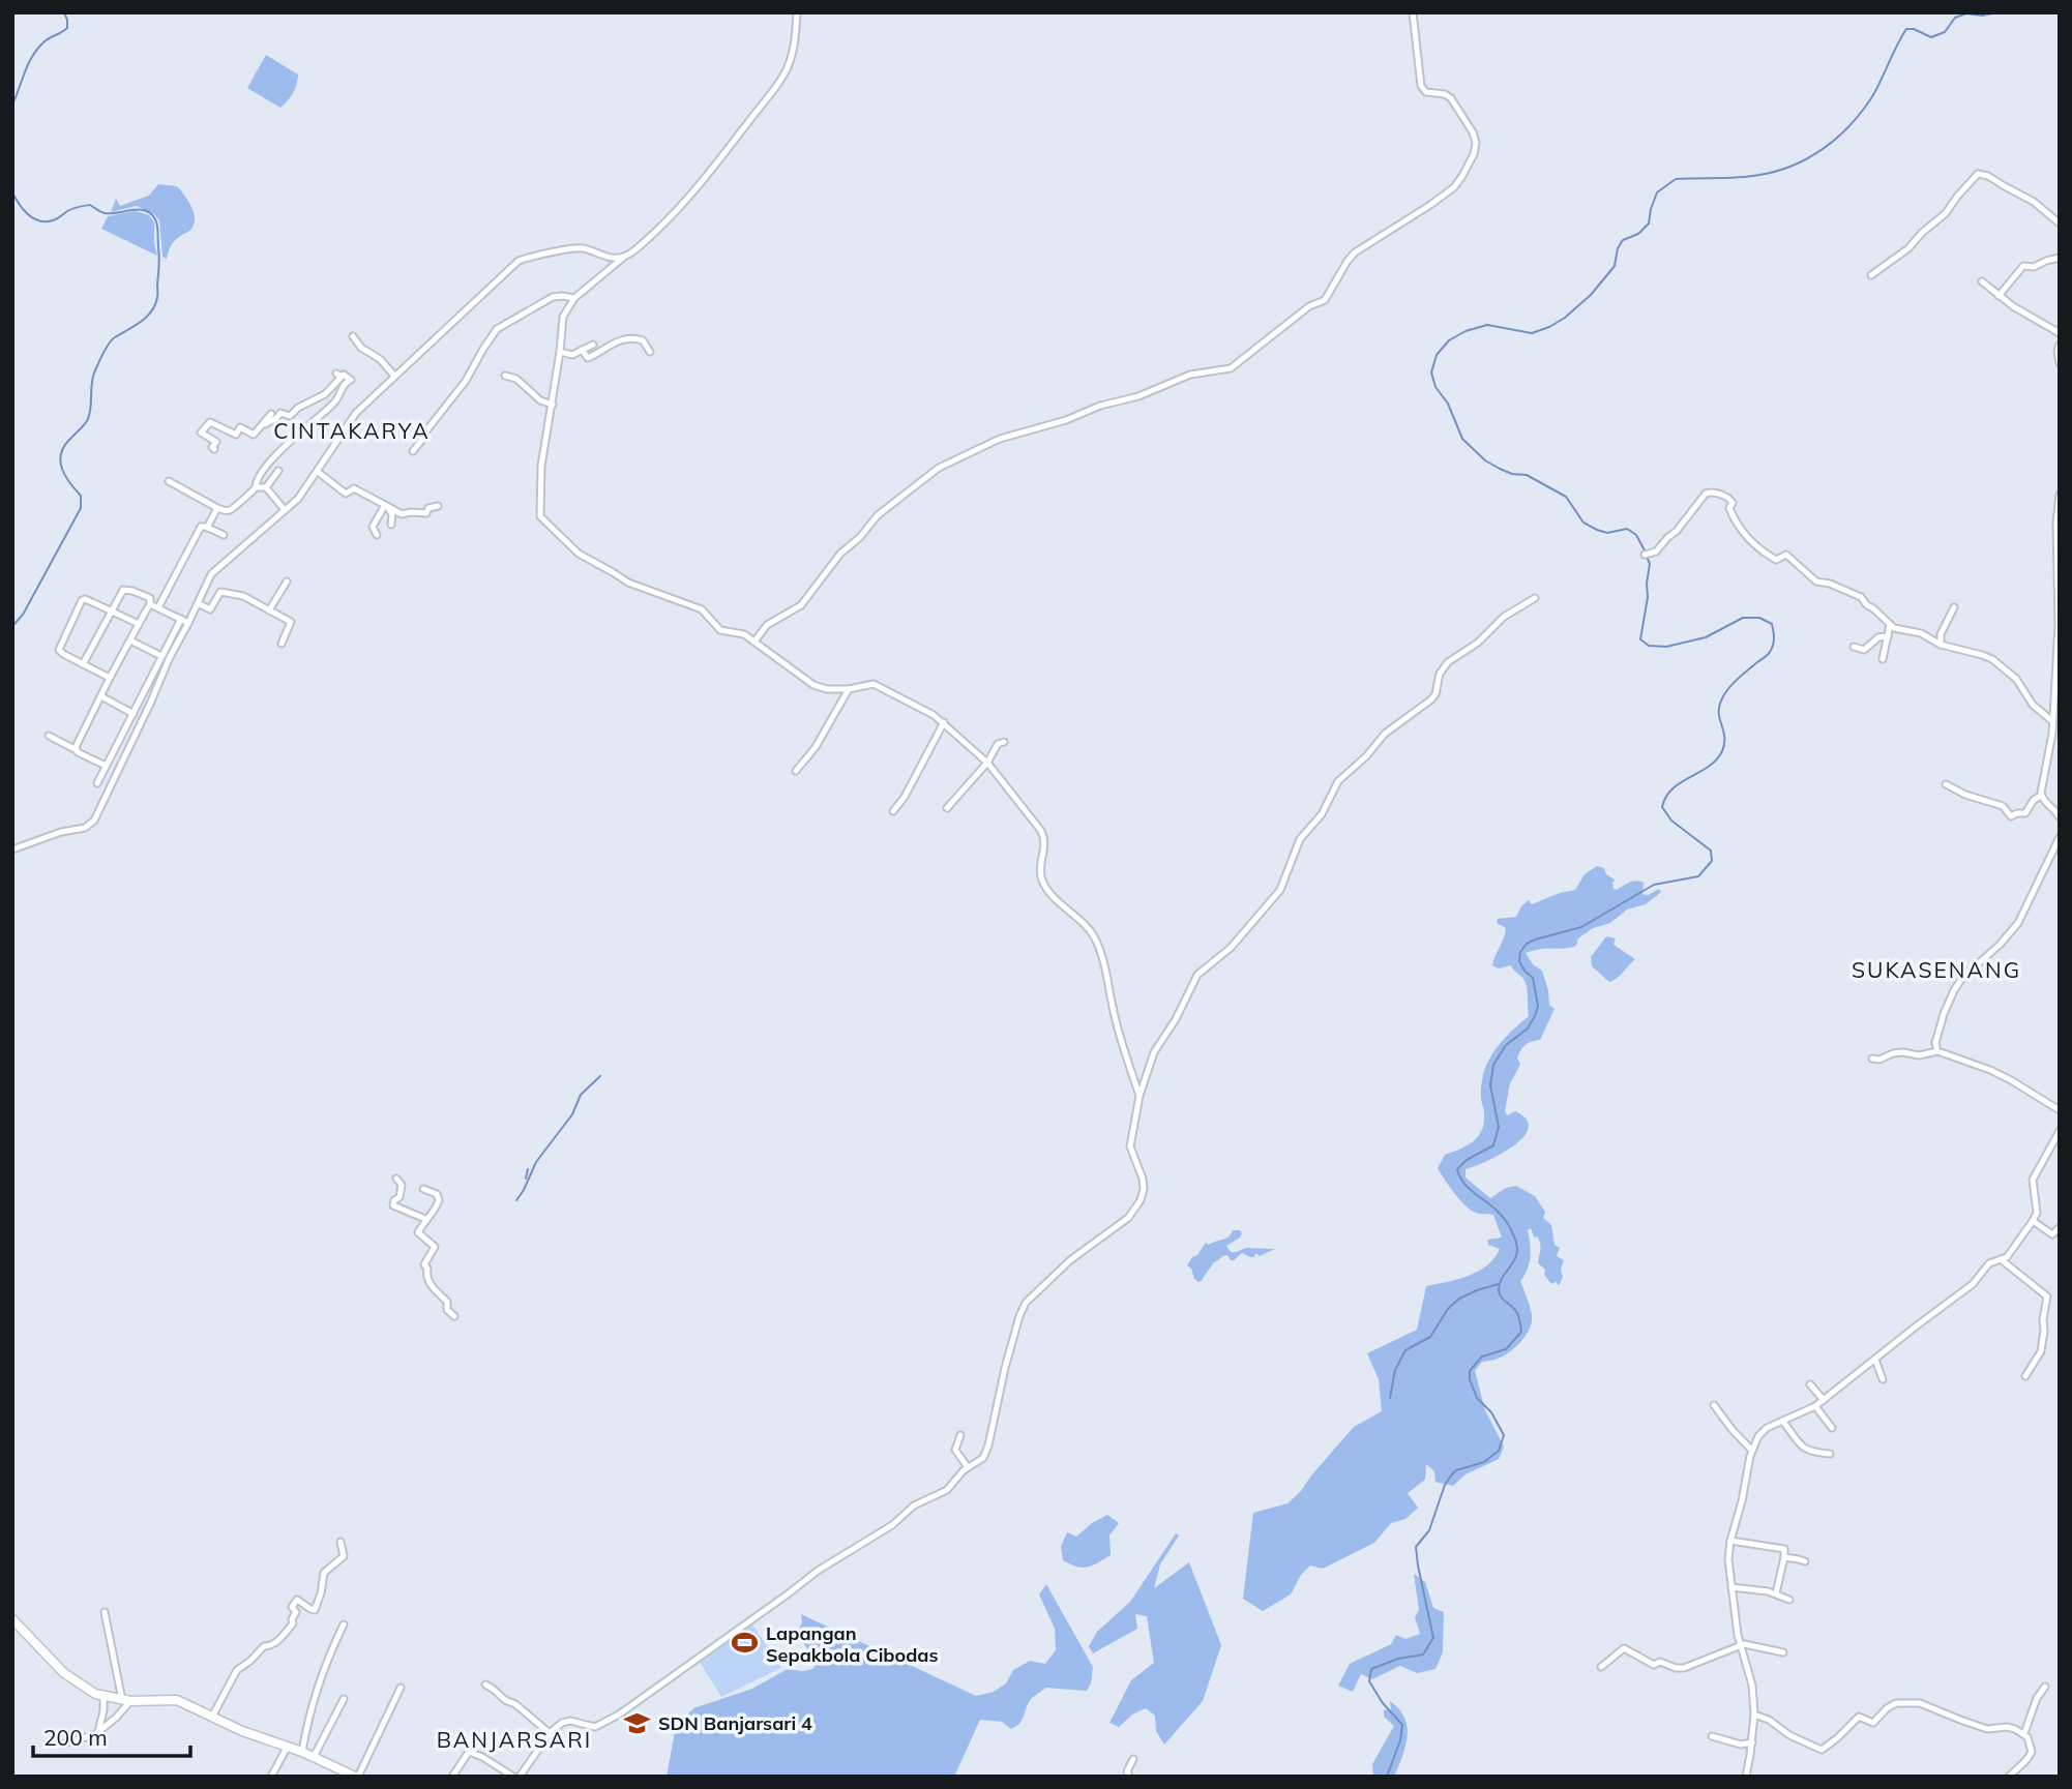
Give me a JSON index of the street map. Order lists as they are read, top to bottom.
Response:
{
  "districts": ["CINTAKARYA", "SUKASENANG", "BANJARSARI"],
  "places": {
    "sports": ["Lapangan Sepakbola Cibodas"],
    "school or university": ["SDN Banjarsari 4"]
  },
  "scale_bar": "200 m"
}
